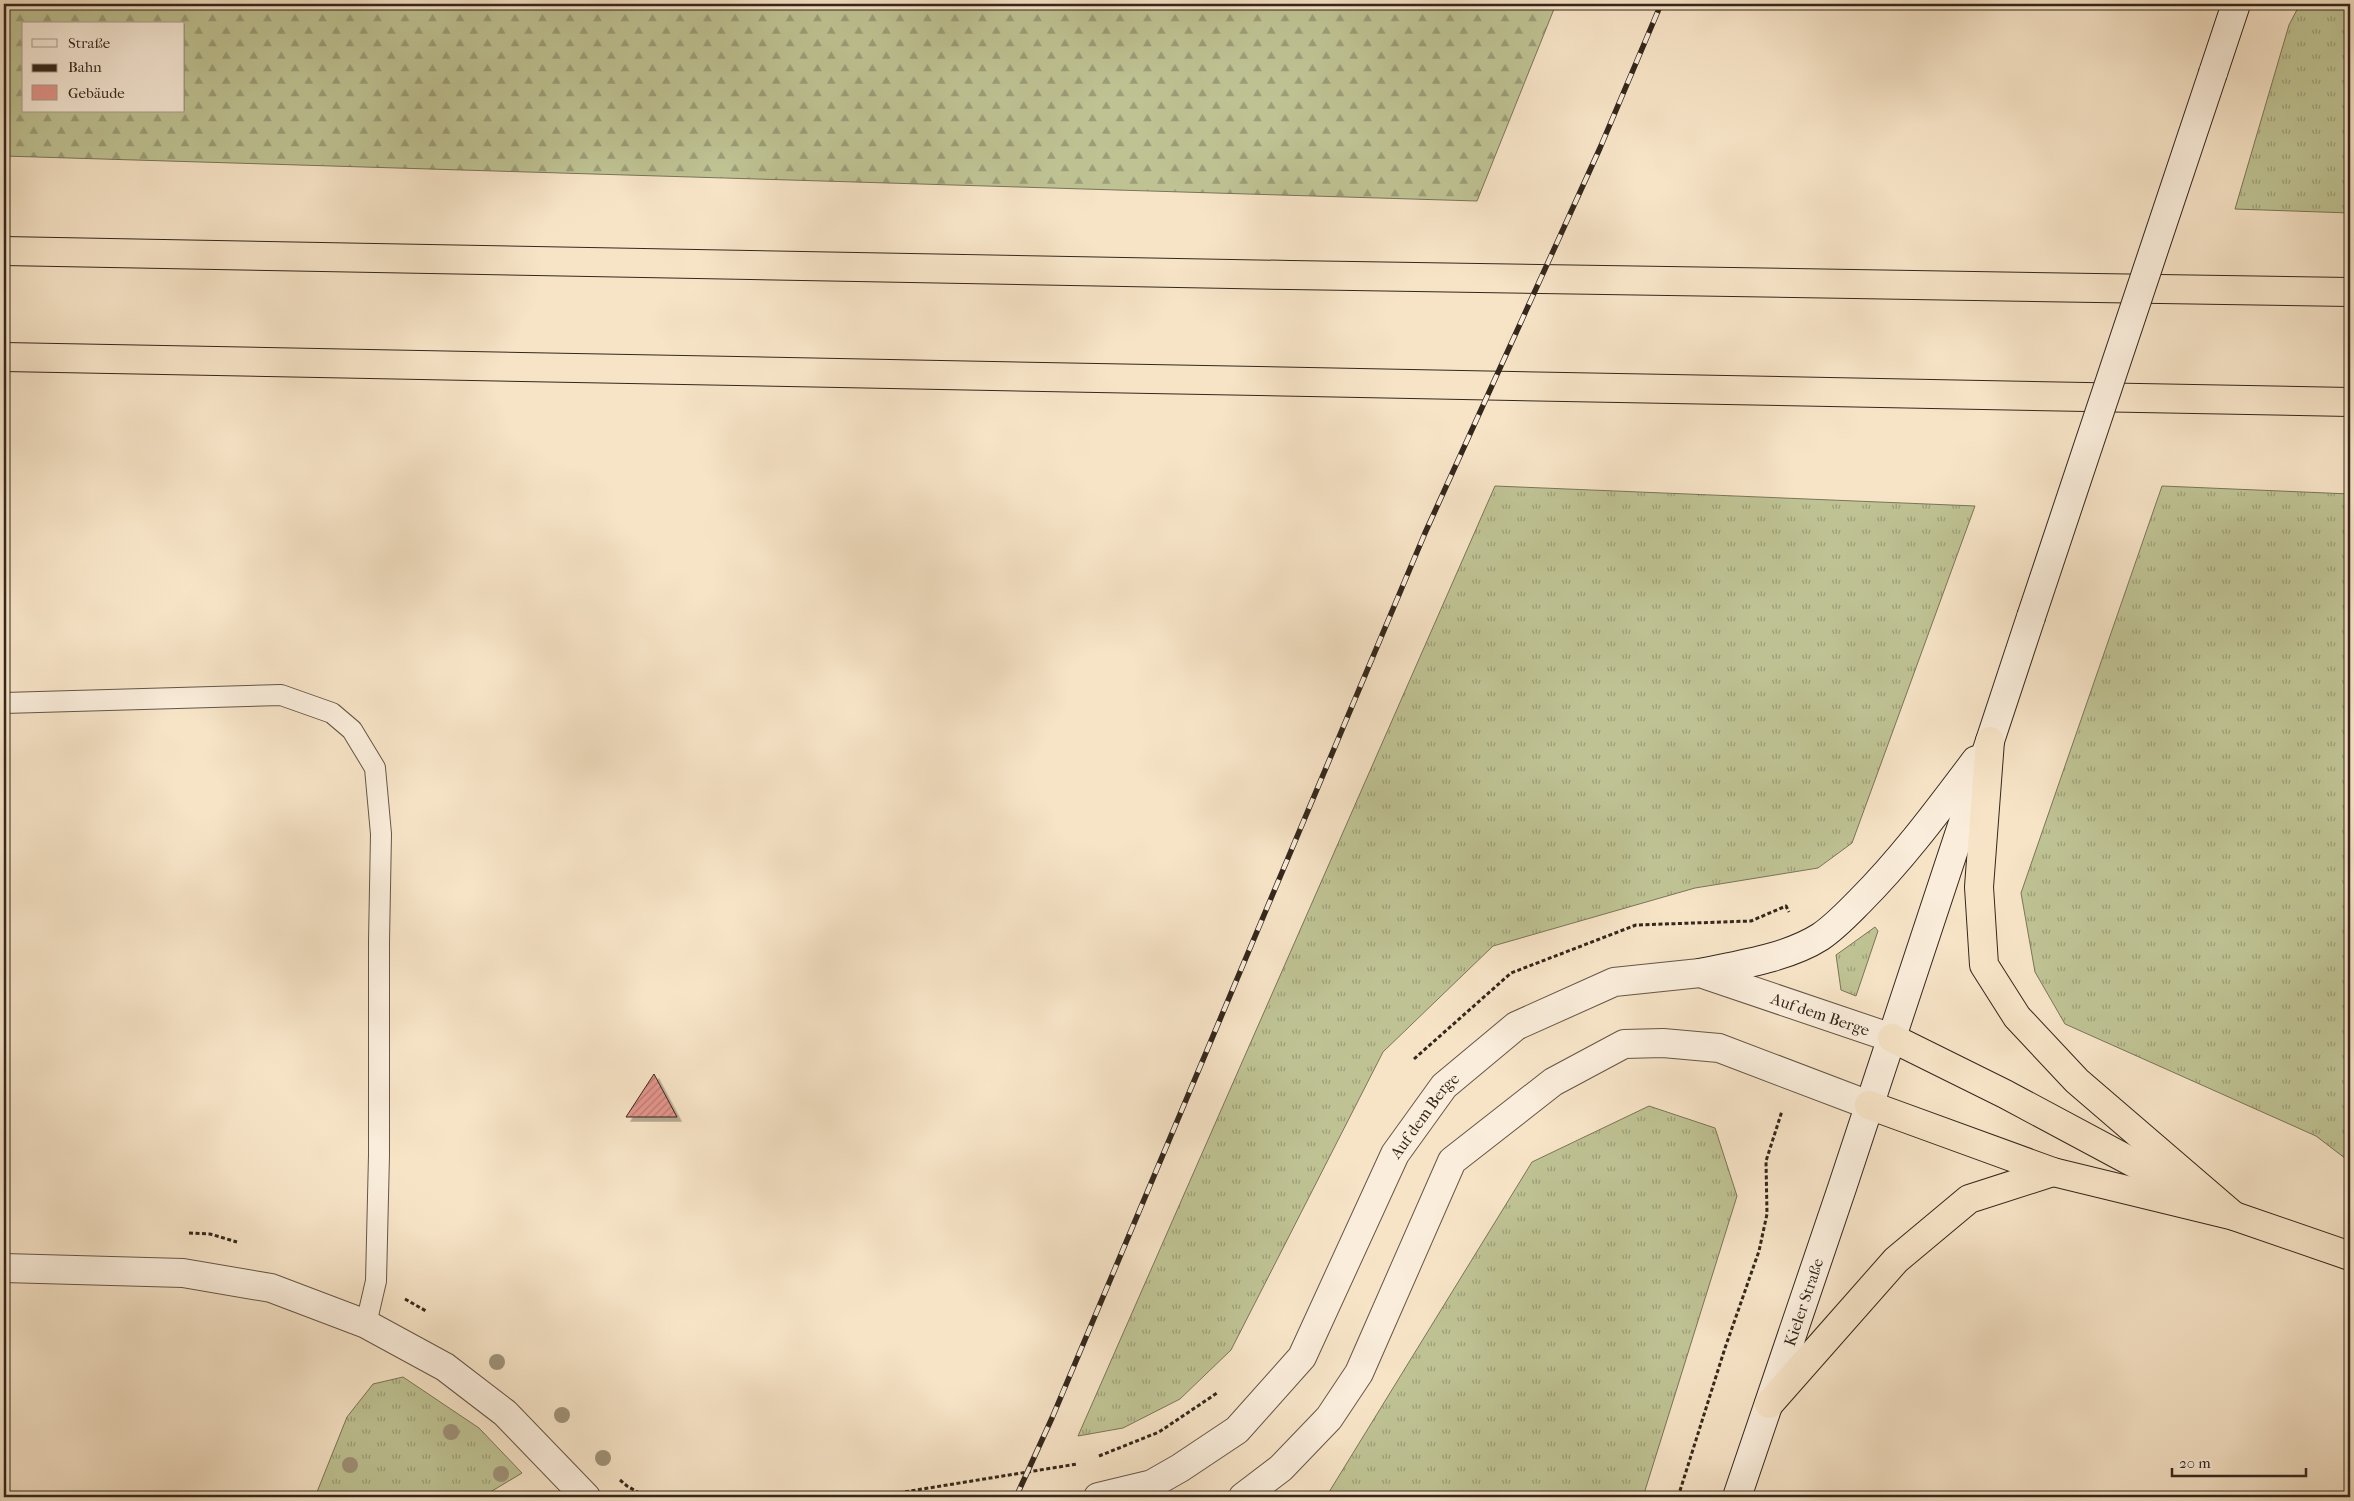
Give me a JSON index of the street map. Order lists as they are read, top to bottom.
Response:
{
  "streets": {
    "street": ["Auf dem Berge", "Kieler Straße"]
  },
  "crossings": [
    ["Auf dem Berge", "Kieler Straße"]
  ],
  "legend": ["Straße", "Bahn", "Gebäude"],
  "scale_bar": "20 m"
}
